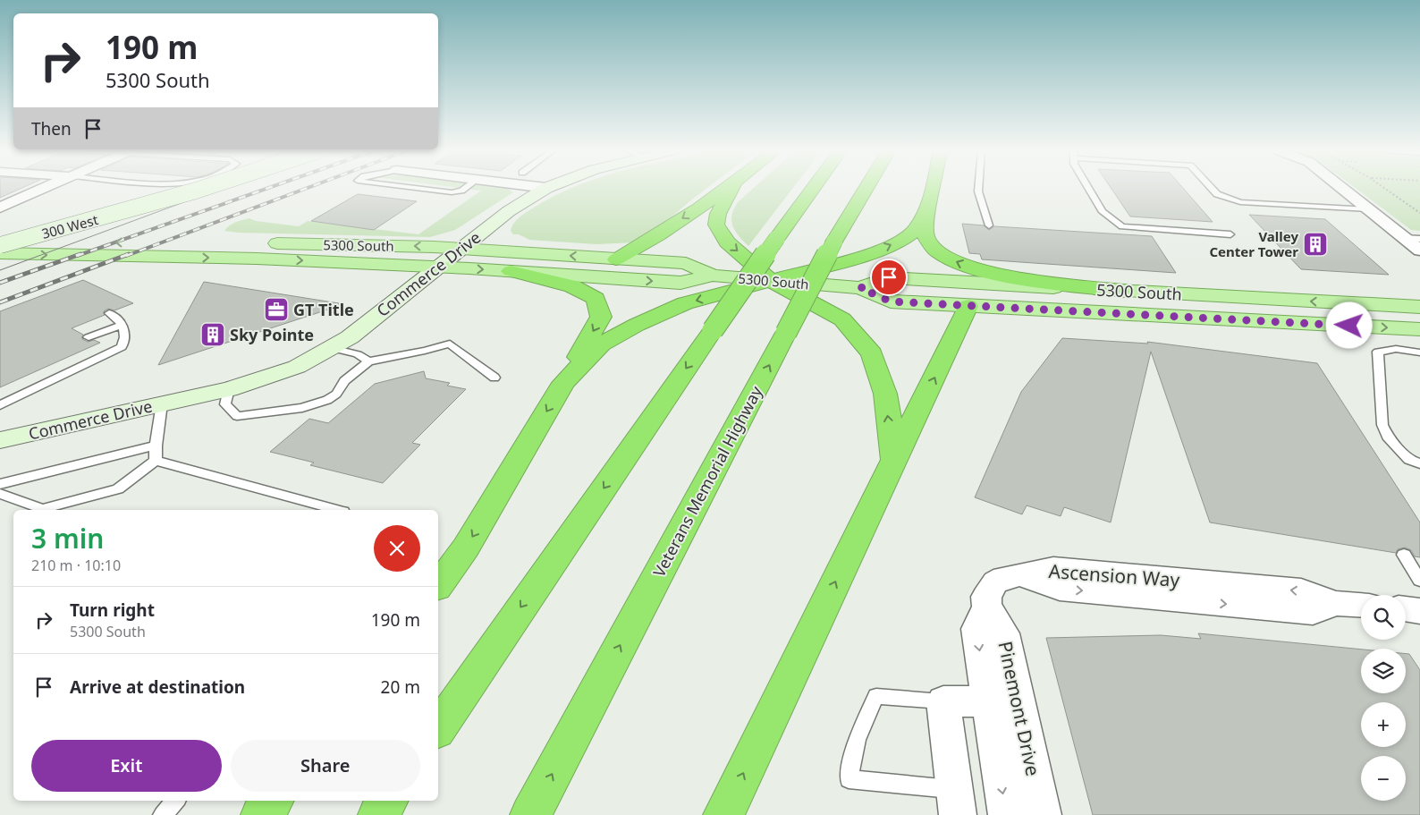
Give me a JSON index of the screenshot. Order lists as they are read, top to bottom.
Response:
{
  "streets": {
    "highway": ["Veterans Memorial Highway"],
    "main road": ["5300 South"],
    "street": [
      "300 West",
      "Commerce Drive",
      "Ascension Way",
      "Pinemont Drive"
    ]
  },
  "crossings": [
    ["5300 South", "Commerce Drive"],
    ["Ascension Way", "Pinemont Drive"]
  ],
  "places": {
    "building": ["Valley Center Tower", "Sky Pointe"],
    "office": ["GT Title"]
  },
  "page": {
    "turn": ["190 m", "5300 South"],
    "then": "Then",
    "heading": ["3 min", "210 m · 10:10"],
    "list": [
      {
        "name": "Turn right",
        "note": "5300 South",
        "value": "190 m"
      },
      {
        "name": "Arrive at destination",
        "value": "20 m"
      }
    ],
    "map_buttons": ["+", "−"],
    "buttons": ["Exit", "Share"]
  }
}
